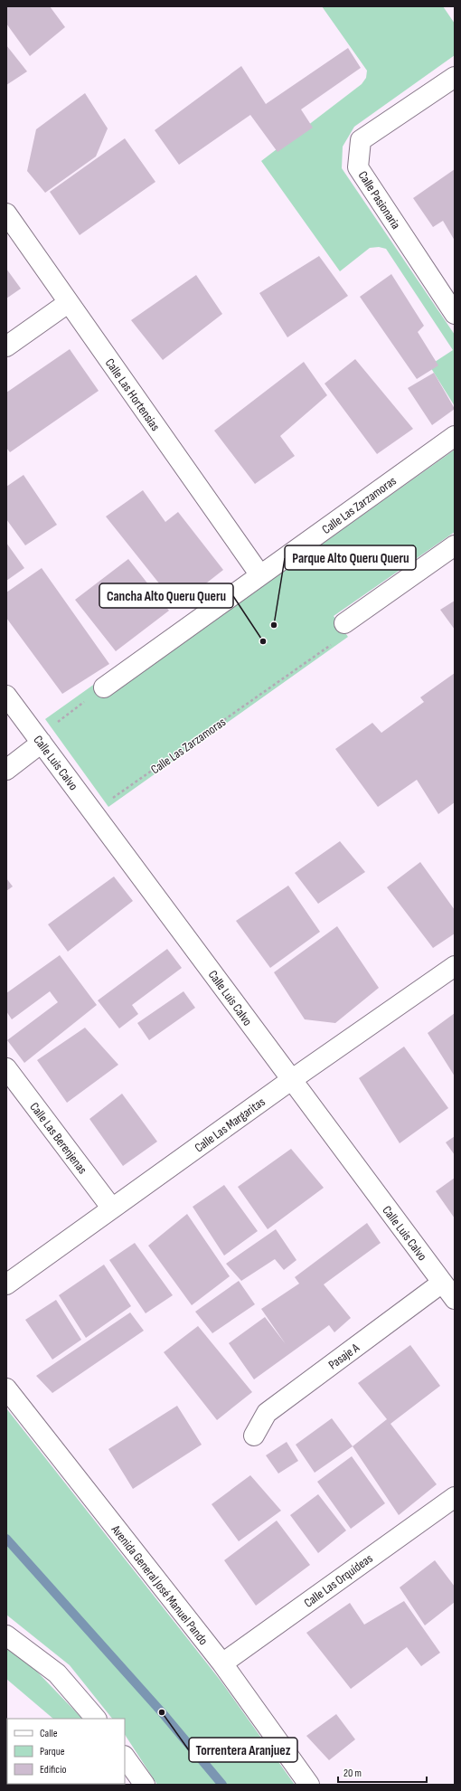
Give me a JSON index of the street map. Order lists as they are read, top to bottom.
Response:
{
  "streets": {
    "street": [
      "Calle Pasionaria",
      "Calle Las Hortensias",
      "Calle Las Zarzamoras",
      "Calle Luis Calvo",
      "Calle Las Margaritas",
      "Calle Las Berenjenas",
      "Pasaje A",
      "Calle Las Orquídeas",
      "Avenida General José Manuel Pando"
    ]
  },
  "crossings": [
    ["Calle Las Hortensias", "Calle Las Zarzamoras"],
    ["Calle Luis Calvo", "Calle Las Margaritas"],
    ["Calle Luis Calvo", "Pasaje A"],
    ["Calle Las Margaritas", "Calle Las Berenjenas"],
    ["Calle Las Orquídeas", "Avenida General José Manuel Pando"]
  ],
  "places": ["Parque Alto Queru Queru", "Cancha Alto Queru Queru", "Torrentera Aranjuez"],
  "legend": ["Calle", "Parque", "Edificio"],
  "scale_bar": "20 m"
}
